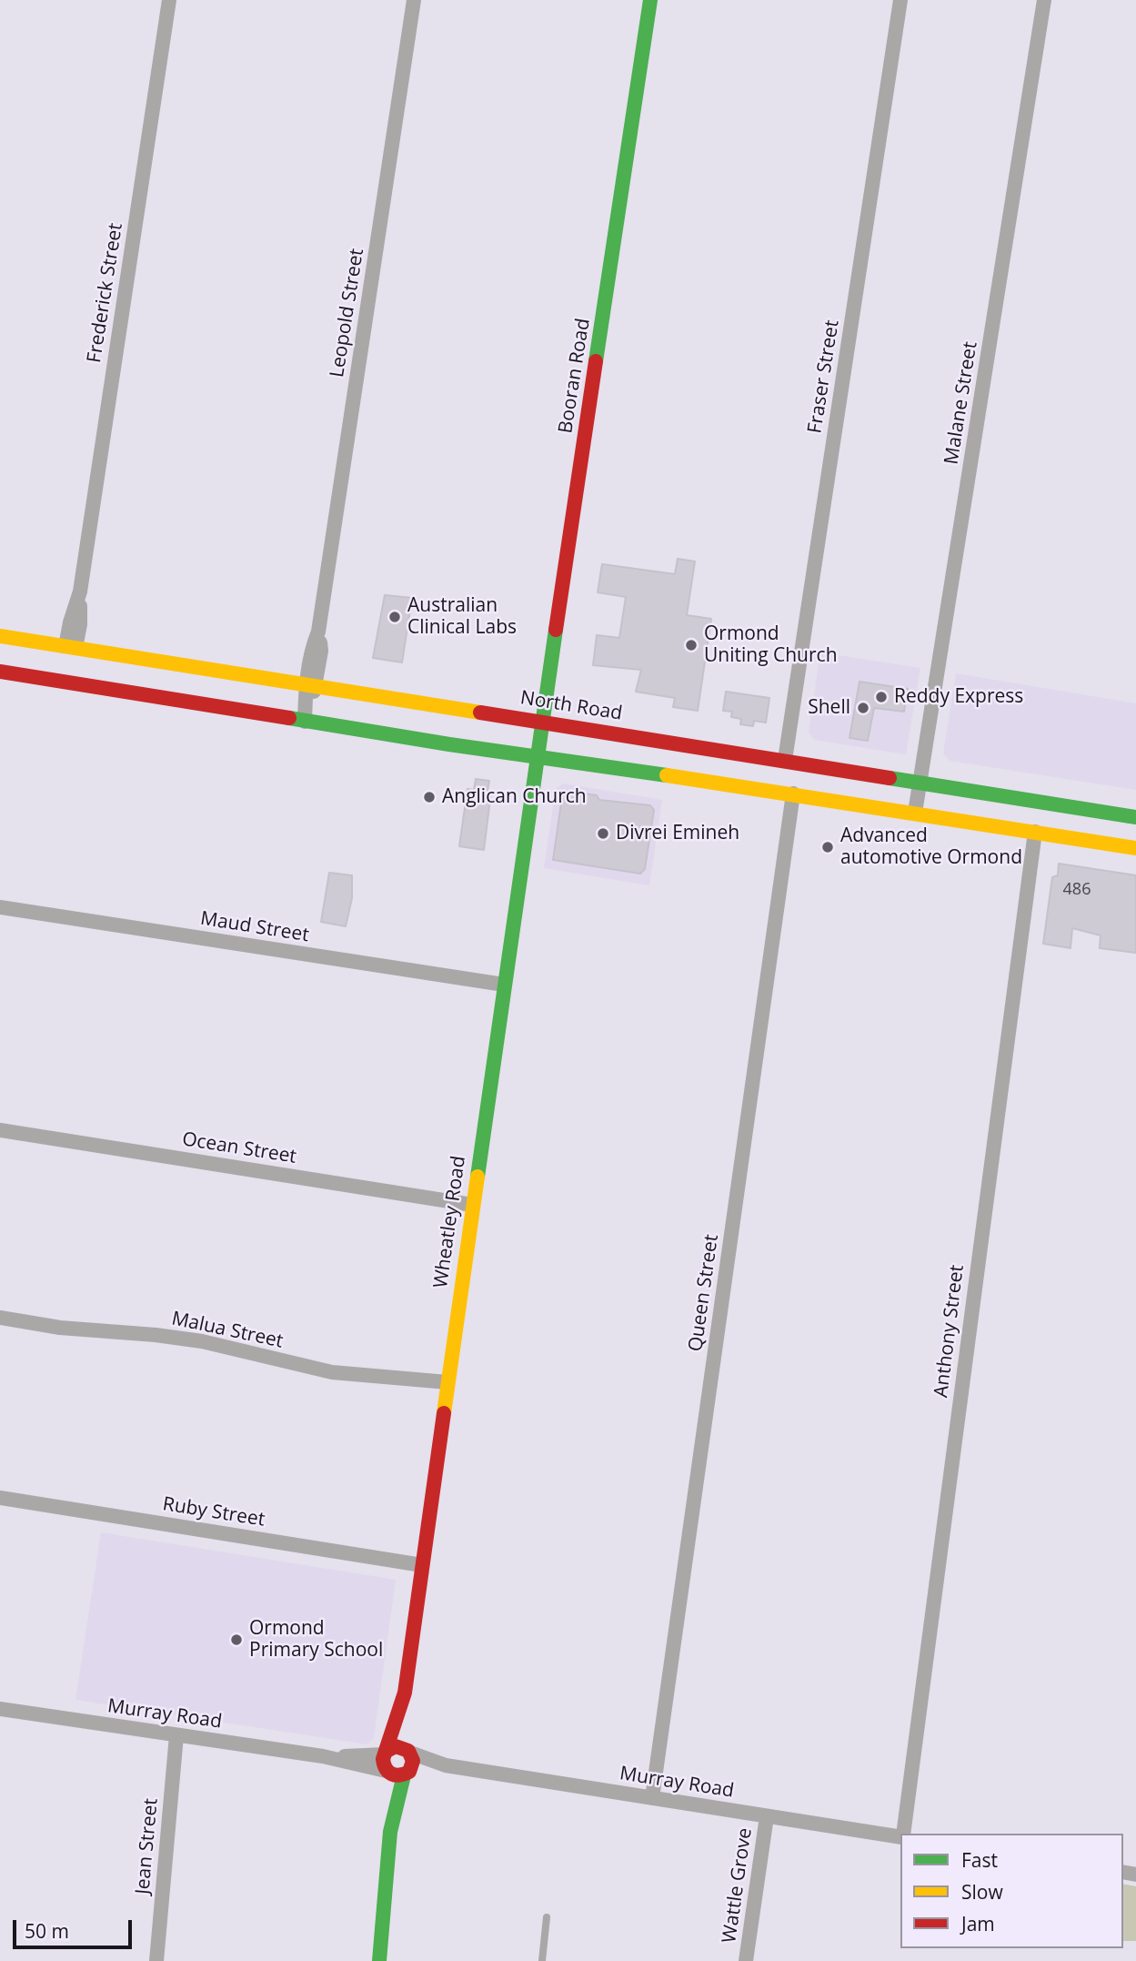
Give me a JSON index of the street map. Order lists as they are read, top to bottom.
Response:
{
  "streets": {
    "main road": ["Booran Road", "North Road", "Wheatley Road"],
    "street": [
      "Frederick Street",
      "Leopold Street",
      "Fraser Street",
      "Malane Street",
      "Maud Street",
      "Ocean Street",
      "Queen Street",
      "Malua Street",
      "Anthony Street",
      "Ruby Street",
      "Murray Road",
      "Jean Street",
      "Wattle Grove"
    ]
  },
  "crossings": [
    ["Frederick Street", "North Road"],
    ["Leopold Street", "North Road"],
    ["Booran Road", "North Road"],
    ["Booran Road", "Wheatley Road"],
    ["Fraser Street", "North Road"],
    ["Malane Street", "North Road"],
    ["North Road", "Wheatley Road"],
    ["North Road", "Queen Street"],
    ["North Road", "Anthony Street"],
    ["Maud Street", "Wheatley Road"],
    ["Ocean Street", "Wheatley Road"],
    ["Wheatley Road", "Malua Street"],
    ["Wheatley Road", "Ruby Street"],
    ["Wheatley Road", "Murray Road"],
    ["Queen Street", "Murray Road"],
    ["Murray Road", "Jean Street"],
    ["Murray Road", "Wattle Grove"]
  ],
  "places": [
    "Australian Clinical Labs",
    "Ormond Uniting Church",
    "Reddy Express",
    "Shell",
    "Anglican Church",
    "Divrei Emineh",
    "Advanced automotive Ormond",
    "Ormond Primary School"
  ],
  "house_numbers": ["486"],
  "legend": ["Fast", "Slow", "Jam"],
  "scale_bar": "50 m"
}
